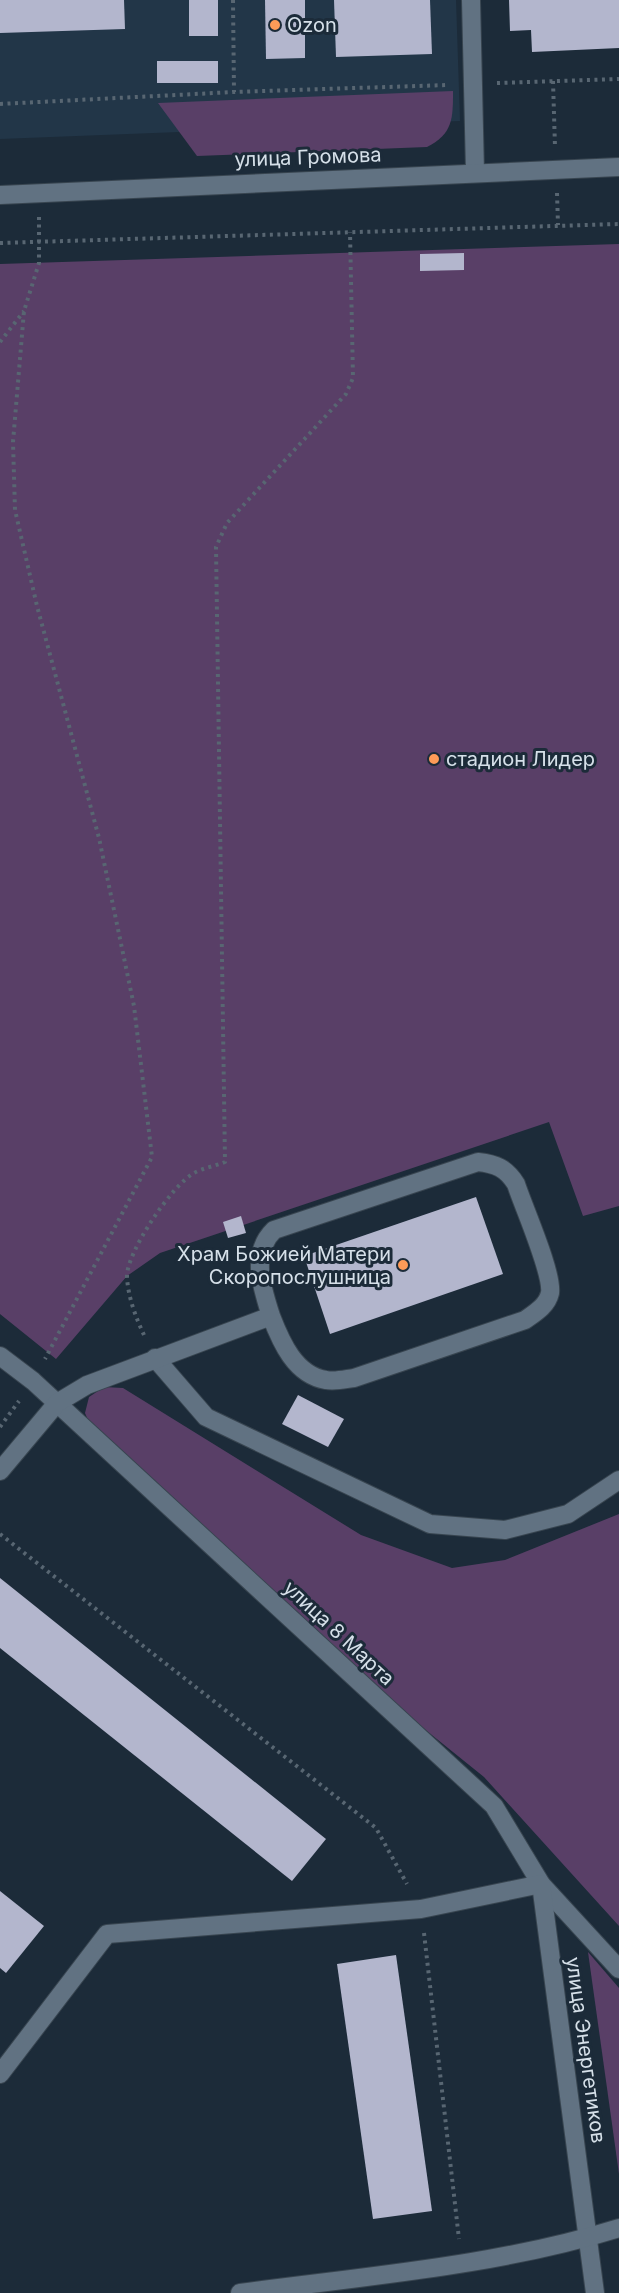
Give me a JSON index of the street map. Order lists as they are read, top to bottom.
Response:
{
  "streets": {
    "street": ["улица Громова", "улица 8 Марта", "улица Энергетиков"]
  },
  "crossings": [
    ["улица 8 Марта", "улица Энергетиков"]
  ],
  "places": ["Ozon", "стадион Лидер", "Храм Божией Матери Скоропослушница"]
}
